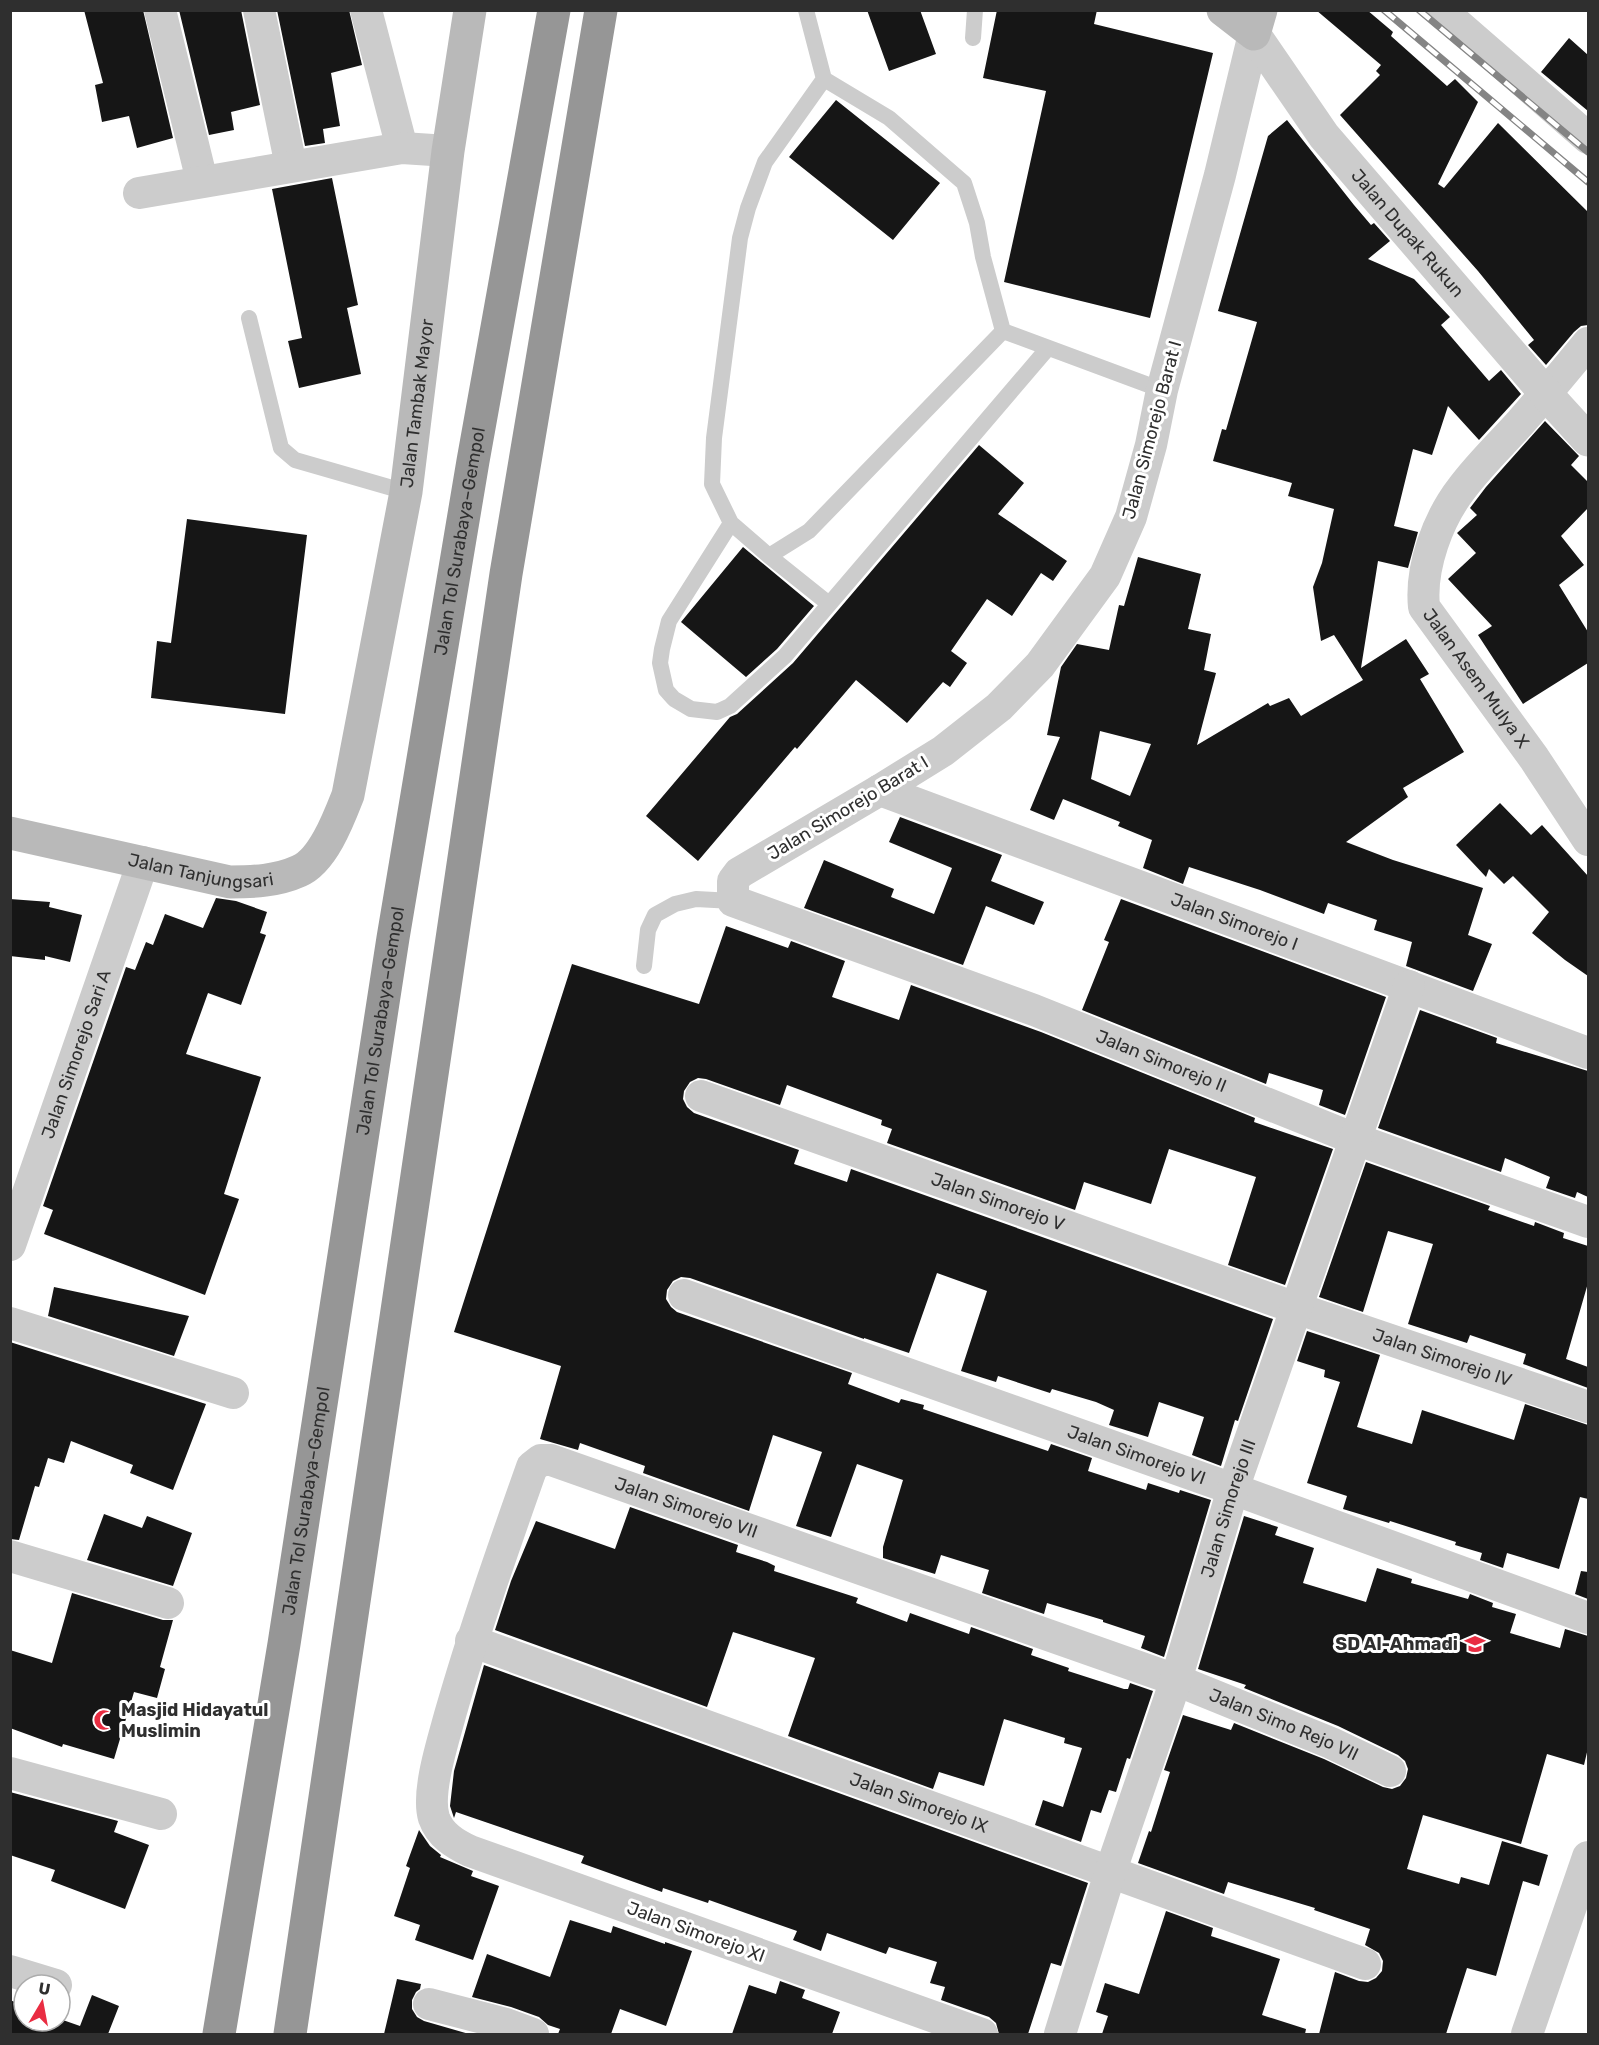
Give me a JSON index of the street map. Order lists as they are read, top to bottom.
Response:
{
  "streets": {
    "highway": ["Jalan Tol Surabaya–Gempol"],
    "main road": ["Jalan Tambak Mayor", "Jalan Tanjungsari"],
    "street": [
      "Jalan Dupak Rukun",
      "Jalan Simorejo Barat I",
      "Jalan Asem Mulya X",
      "Jalan Simorejo I",
      "Jalan Simorejo Sari A",
      "Jalan Simorejo II",
      "Jalan Simorejo V",
      "Jalan Simorejo IV",
      "Jalan Simorejo VI",
      "Jalan Simorejo VII",
      "Jalan Simorejo III",
      "Jalan Simo Rejo VII",
      "Jalan Simorejo IX",
      "Jalan Simorejo XI"
    ]
  },
  "crossings": [
    ["Jalan Dupak Rukun", "Jalan Simorejo Barat I"],
    ["Jalan Dupak Rukun", "Jalan Asem Mulya X"],
    ["Jalan Tambak Mayor", "Jalan Tanjungsari"],
    ["Jalan Simorejo Barat I", "Jalan Simorejo I"],
    ["Jalan Simorejo Barat I", "Jalan Simorejo II"],
    ["Jalan Tanjungsari", "Jalan Simorejo Sari A"],
    ["Jalan Simorejo I", "Jalan Simorejo III"],
    ["Jalan Simorejo II", "Jalan Simorejo III"],
    ["Jalan Simorejo V", "Jalan Simorejo IV"],
    ["Jalan Simorejo V", "Jalan Simorejo III"],
    ["Jalan Simorejo IV", "Jalan Simorejo III"],
    ["Jalan Simorejo VI", "Jalan Simorejo III"],
    ["Jalan Simorejo VII", "Jalan Simorejo III"],
    ["Jalan Simorejo VII", "Jalan Simo Rejo VII"],
    ["Jalan Simorejo VII", "Jalan Simorejo IX"],
    ["Jalan Simorejo VII", "Jalan Simorejo XI"],
    ["Jalan Simorejo III", "Jalan Simo Rejo VII"],
    ["Jalan Simorejo III", "Jalan Simorejo IX"]
  ],
  "places": {
    "school or university": ["SD Al-Ahmadi"],
    "mosque": ["Masjid Hidayatul Muslimin"]
  },
  "north": "top"
}
